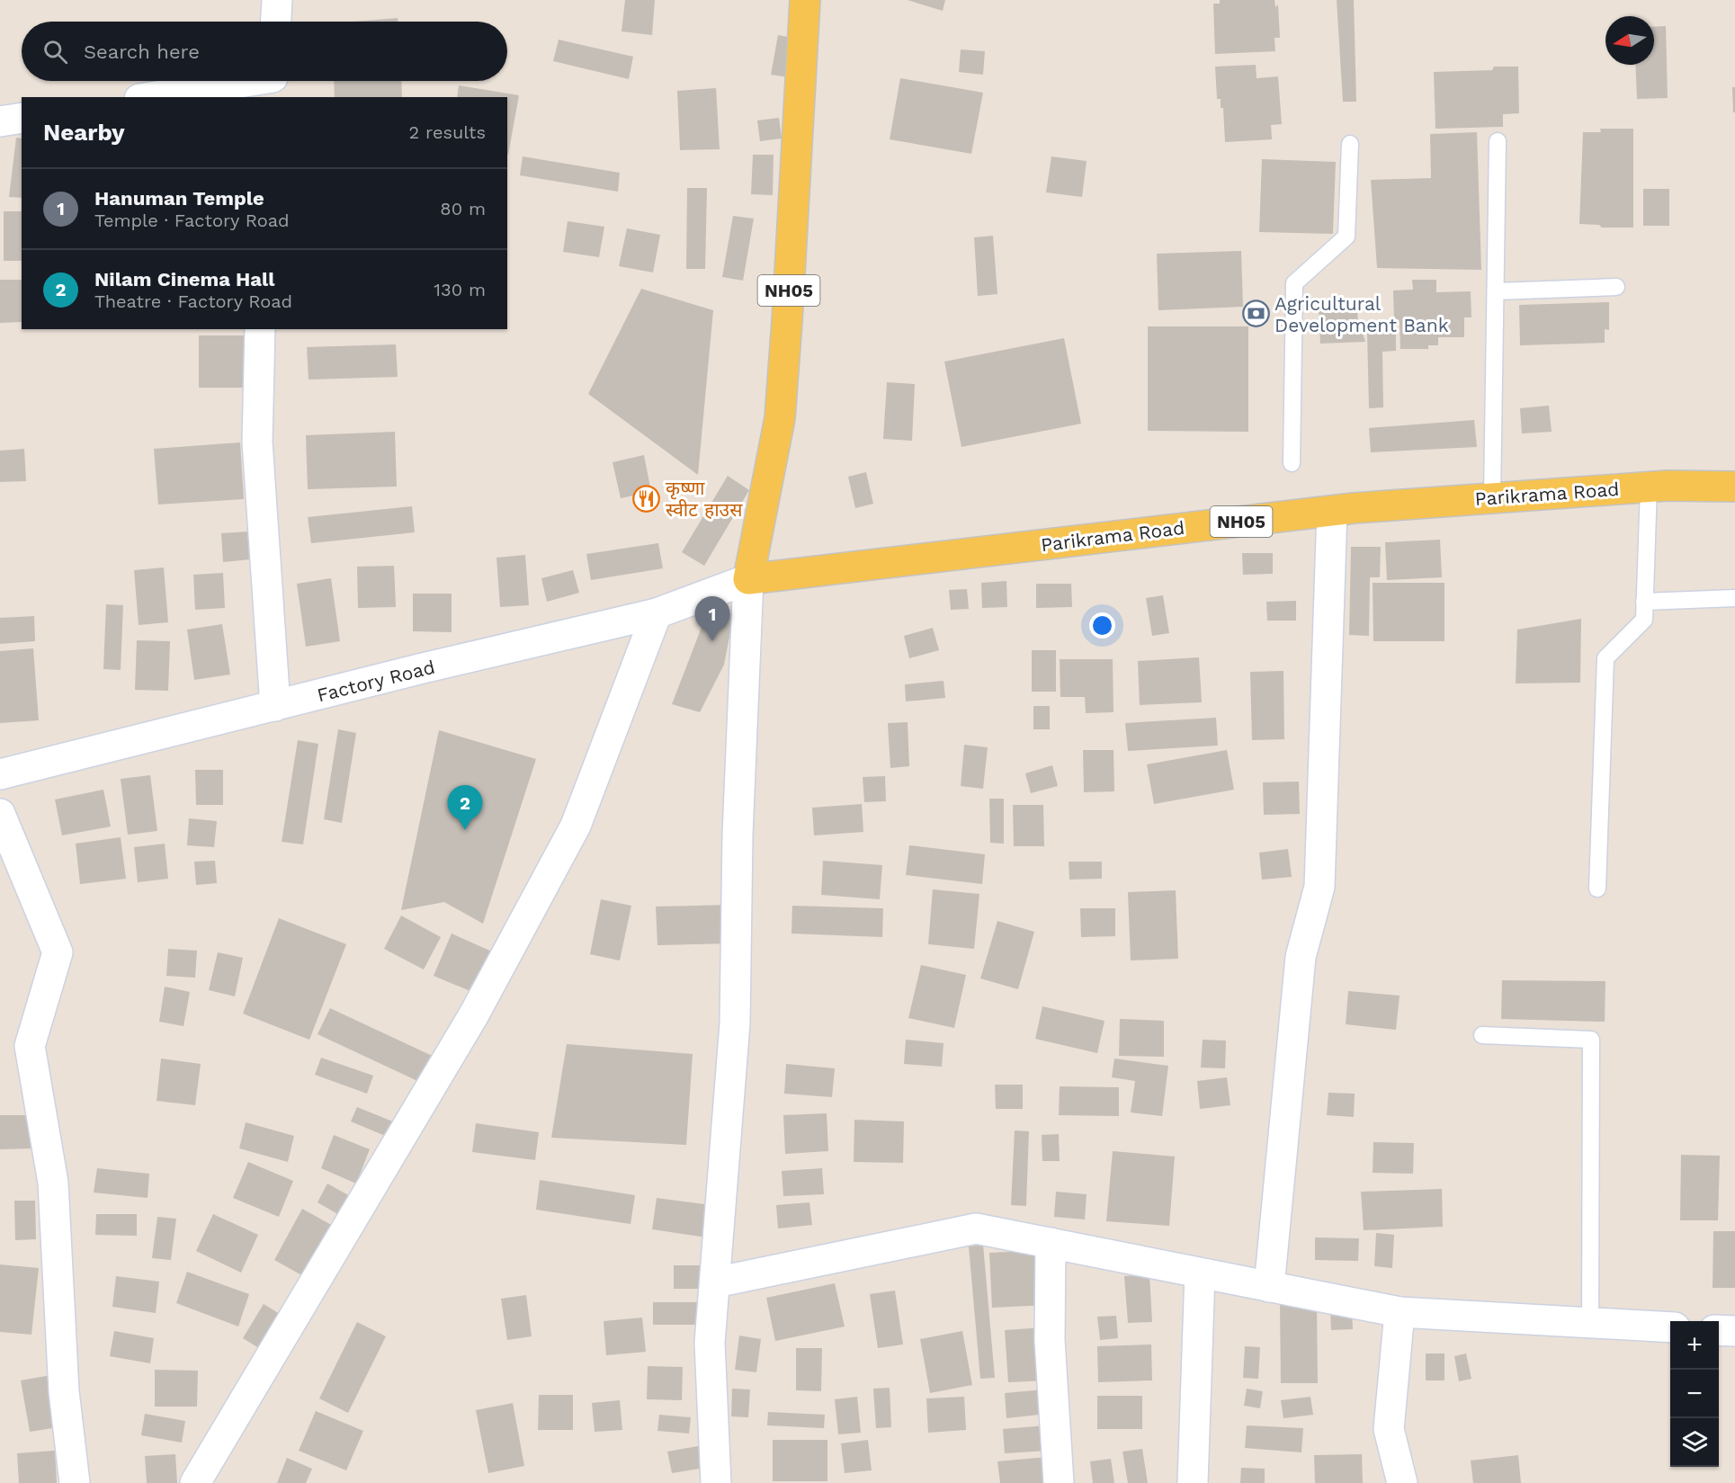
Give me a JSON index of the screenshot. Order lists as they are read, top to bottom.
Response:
{
  "streets": {
    "main road": ["NH05", "Parikrama Road"],
    "street": ["Factory Road"]
  },
  "crossings": [
    ["NH05", "Parikrama Road"],
    ["NH05", "Factory Road"],
    ["Parikrama Road", "Factory Road"]
  ],
  "places": {
    "bank": ["Agricultural Development Bank"],
    "restaurant": ["कृष्णा स्वीट हाउस"]
  },
  "north": "left",
  "page": {
    "search": "Search here",
    "heading": ["Nearby", "2 results"],
    "list": [
      {
        "mark": "1",
        "name": "Hanuman Temple",
        "note": "Temple · Factory Road",
        "value": "80 m"
      },
      {
        "mark": "2",
        "name": "Nilam Cinema Hall",
        "note": "Theatre · Factory Road",
        "value": "130 m"
      }
    ],
    "pins": ["1", "2"],
    "map_buttons": ["+", "−"]
  }
}
